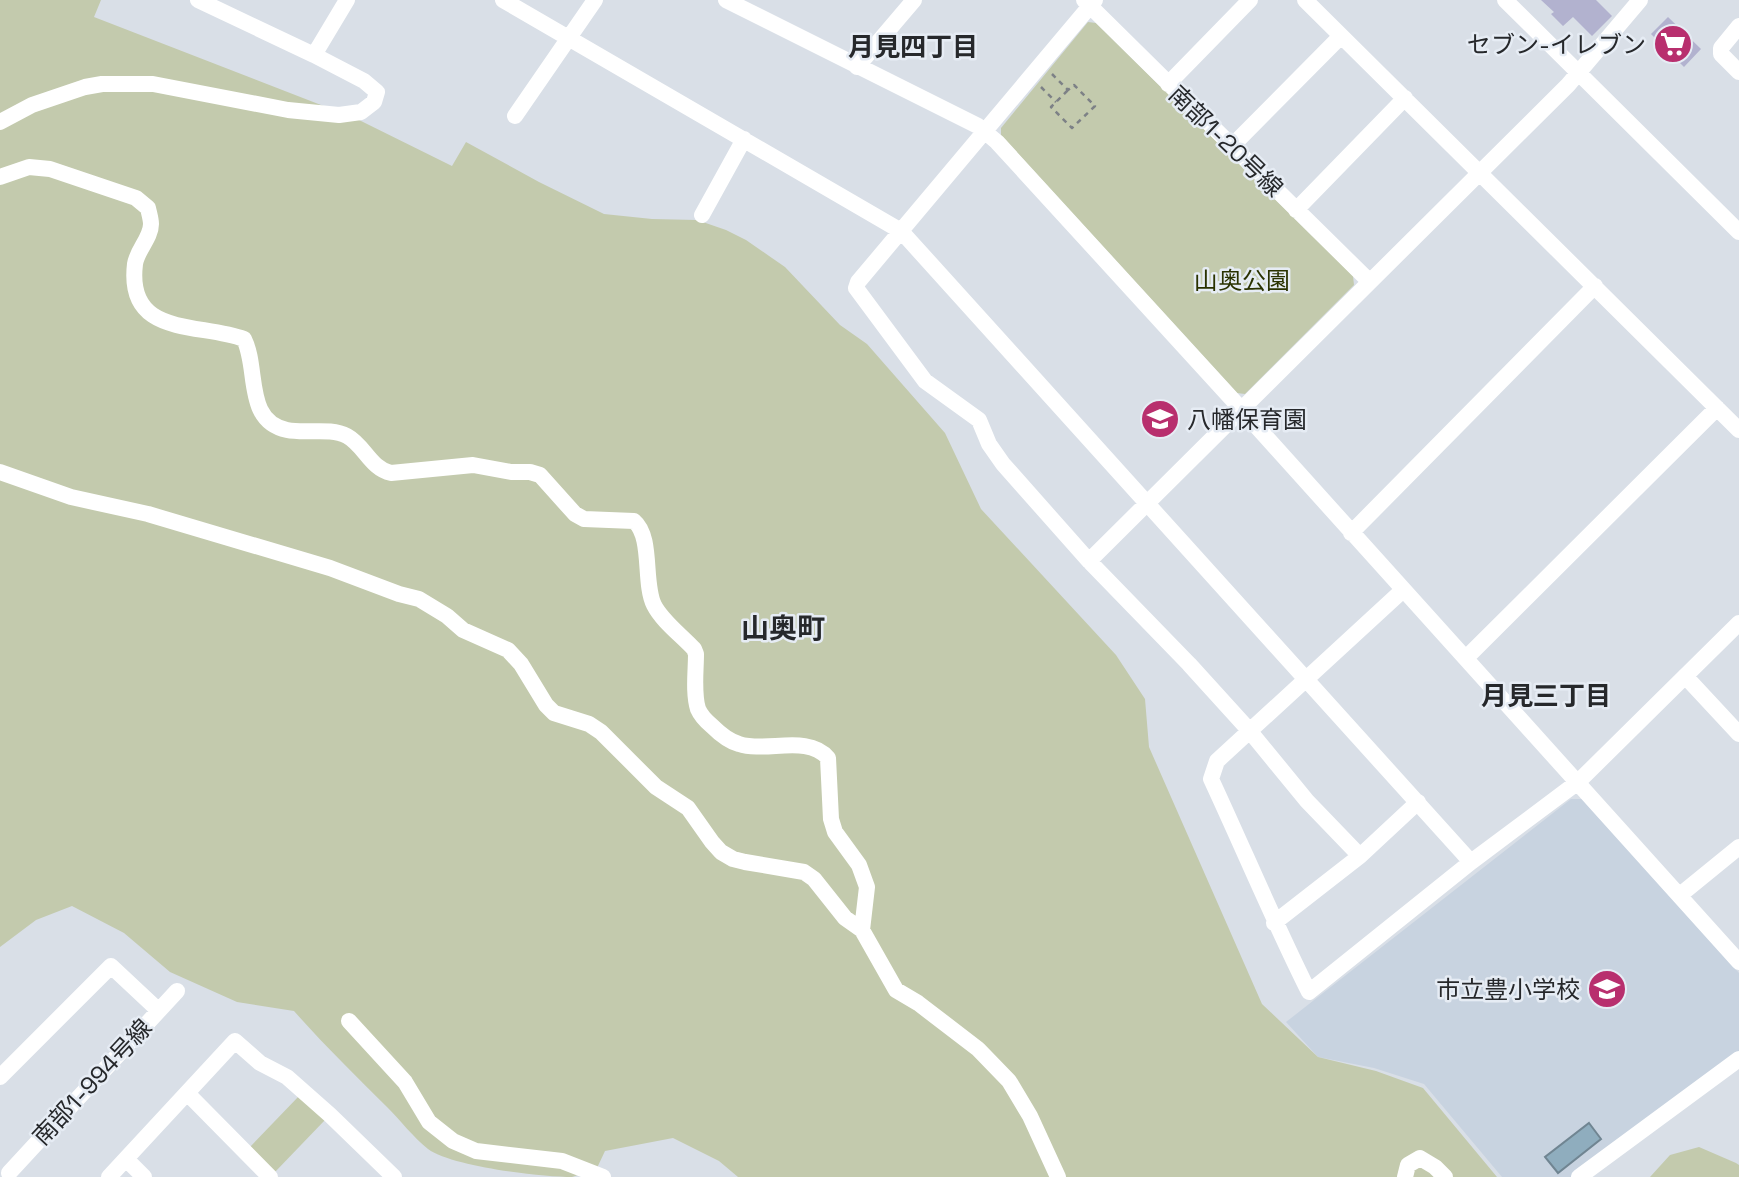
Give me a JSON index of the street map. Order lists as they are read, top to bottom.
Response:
{
  "streets": {
    "street": ["南部1-20号線", "南部1-994号線"]
  },
  "districts": ["月見四丁目", "山奥町", "月見三丁目"],
  "parks": ["山奥公園"],
  "places": {
    "supermarket": ["セブン-イレブン"],
    "school or university": ["八幡保育園", "市立豊小学校"]
  }
}
